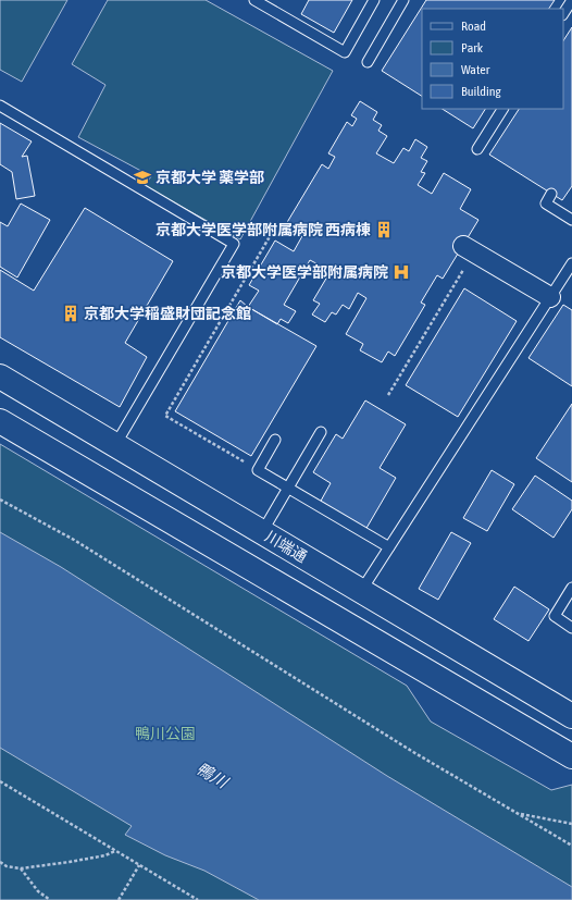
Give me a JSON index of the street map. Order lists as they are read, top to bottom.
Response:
{
  "streets": {
    "street": ["川端通"]
  },
  "water": ["鴨川"],
  "parks": ["鴨川公園"],
  "places": {
    "school or university": ["京都大学 薬学部"],
    "building": ["京都大学医学部附属病院 西病棟", "京都大学稲盛財団記念館"],
    "hospital": ["京都大学医学部附属病院"]
  },
  "legend": [
    "Road",
    "Park",
    "Water",
    "Building"
  ]
}
